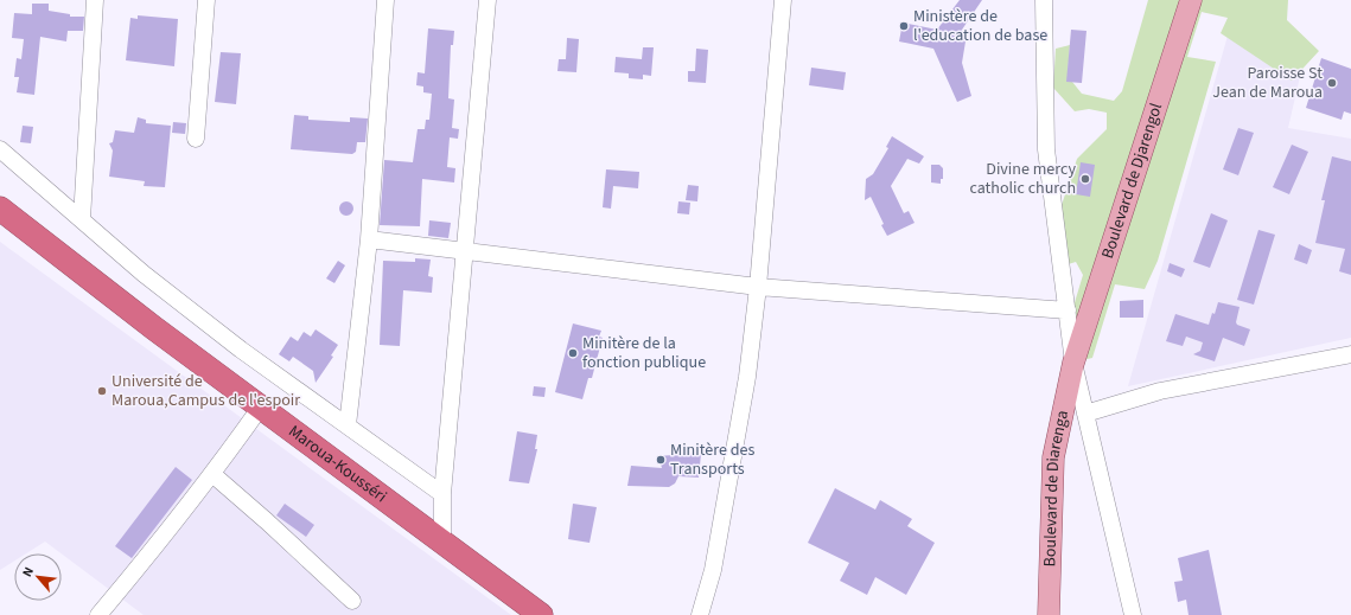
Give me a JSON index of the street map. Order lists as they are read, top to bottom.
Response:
{
  "streets": {
    "highway": ["Maroua-Kousséri"],
    "main road": ["Boulevard de Djarengol", "Boulevard de Diarenga"]
  },
  "crossings": [
    ["Boulevard de Djarengol", "Boulevard de Diarenga"]
  ],
  "places": [
    "Ministère de l'education de base",
    "Paroisse St Jean de Maroua",
    "Divine mercy catholic church",
    "Minitère de la fonction publique",
    "Université de Maroua,Campus de l'espoir",
    "Minitère des Transports"
  ],
  "north": "top left"
}
